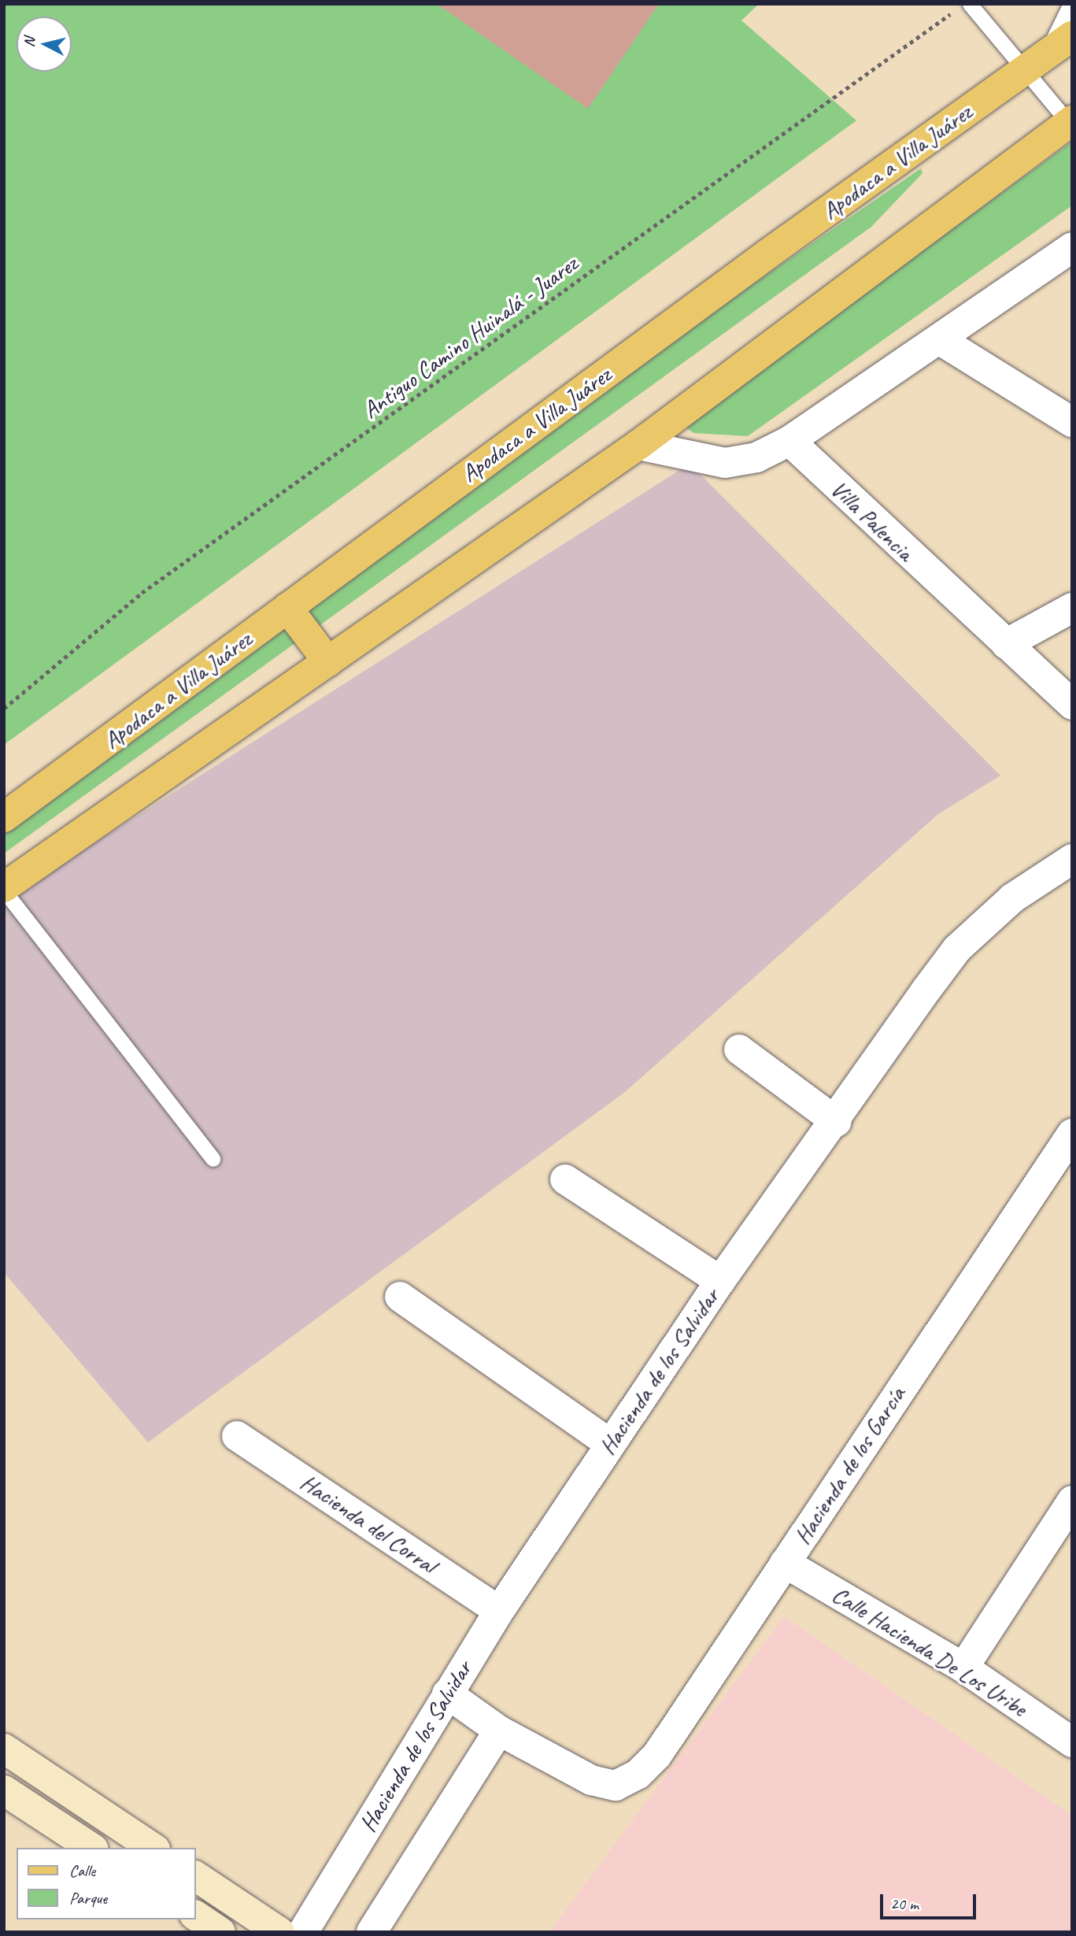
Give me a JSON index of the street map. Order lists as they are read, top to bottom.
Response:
{
  "streets": {
    "main road": ["Apodaca a Villa Juárez"],
    "street": [
      "Villa Palencia",
      "Hacienda de los Salvidar",
      "Hacienda de los García",
      "Hacienda del Corral",
      "Calle Hacienda De Los Uribe"
    ],
    "path": ["Antiguo Camino Huinalá - Juarez"]
  },
  "crossings": [
    ["Hacienda de los Salvidar", "Hacienda del Corral"],
    ["Hacienda de los García", "Calle Hacienda De Los Uribe"]
  ],
  "legend": ["Calle", "Parque"],
  "scale_bar": "20 m",
  "north": "left"
}
